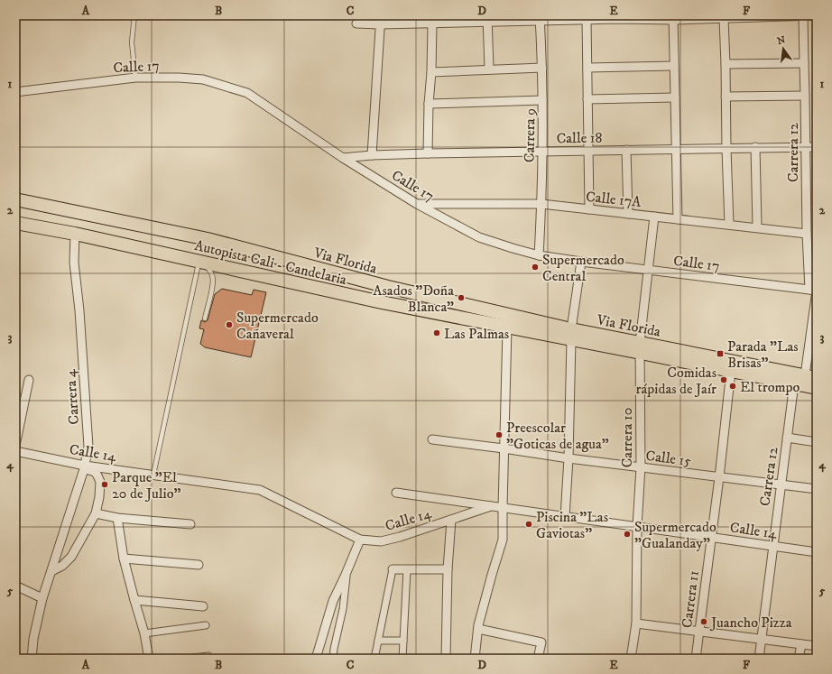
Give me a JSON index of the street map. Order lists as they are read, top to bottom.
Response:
{
  "streets": {
    "main road": ["Via Florida", "Autopista Cali - Candelaria"],
    "street": [
      "Calle 17",
      "Carrera 9",
      "Calle 18",
      "Carrera 12",
      "Calle 17A",
      "Carrera 4",
      "Carrera 10",
      "Calle 14",
      "Calle 15",
      "Carrera 11"
    ]
  },
  "crossings": [
    ["Calle 17", "Carrera 9"],
    ["Calle 17", "Calle 18"],
    ["Calle 17", "Carrera 12"],
    ["Calle 17", "Calle 17A"],
    ["Calle 17", "Carrera 10"],
    ["Carrera 9", "Calle 18"],
    ["Carrera 9", "Calle 17A"],
    ["Calle 18", "Carrera 12"],
    ["Carrera 12", "Calle 17A"],
    ["Carrera 12", "Via Florida"],
    ["Carrera 12", "Autopista Cali - Candelaria"],
    ["Carrera 12", "Calle 14"],
    ["Carrera 12", "Calle 15"],
    ["Calle 17A", "Carrera 10"],
    ["Via Florida", "Autopista Cali - Candelaria"],
    ["Via Florida", "Carrera 10"],
    ["Autopista Cali - Candelaria", "Carrera 4"],
    ["Autopista Cali - Candelaria", "Carrera 10"],
    ["Autopista Cali - Candelaria", "Carrera 11"],
    ["Carrera 4", "Calle 14"],
    ["Carrera 10", "Calle 14"],
    ["Carrera 10", "Calle 15"],
    ["Calle 14", "Carrera 11"],
    ["Calle 15", "Carrera 11"]
  ],
  "places": {
    "other": [
      "Supermercado Central",
      "Asados \"Doña Blanca\"",
      "Supermercado Cañaveral",
      "Las Palmas",
      "Comidas rápidas de Jaír",
      "El trompo",
      "Preescolar \"Goticas de agua\"",
      "Parque \"El 20 de Julio\"",
      "Piscina \"Las Gaviotas\"",
      "Supermercado \"Gualanday\"",
      "Juancho Pizza"
    ],
    "transit": ["Parada \"Las Brisas\""]
  },
  "north": "top",
  "grid": {
    "columns": [
      "A",
      "B",
      "C",
      "D",
      "E",
      "F"
    ],
    "rows": [
      "1",
      "2",
      "3",
      "4",
      "5"
    ]
  }
}
